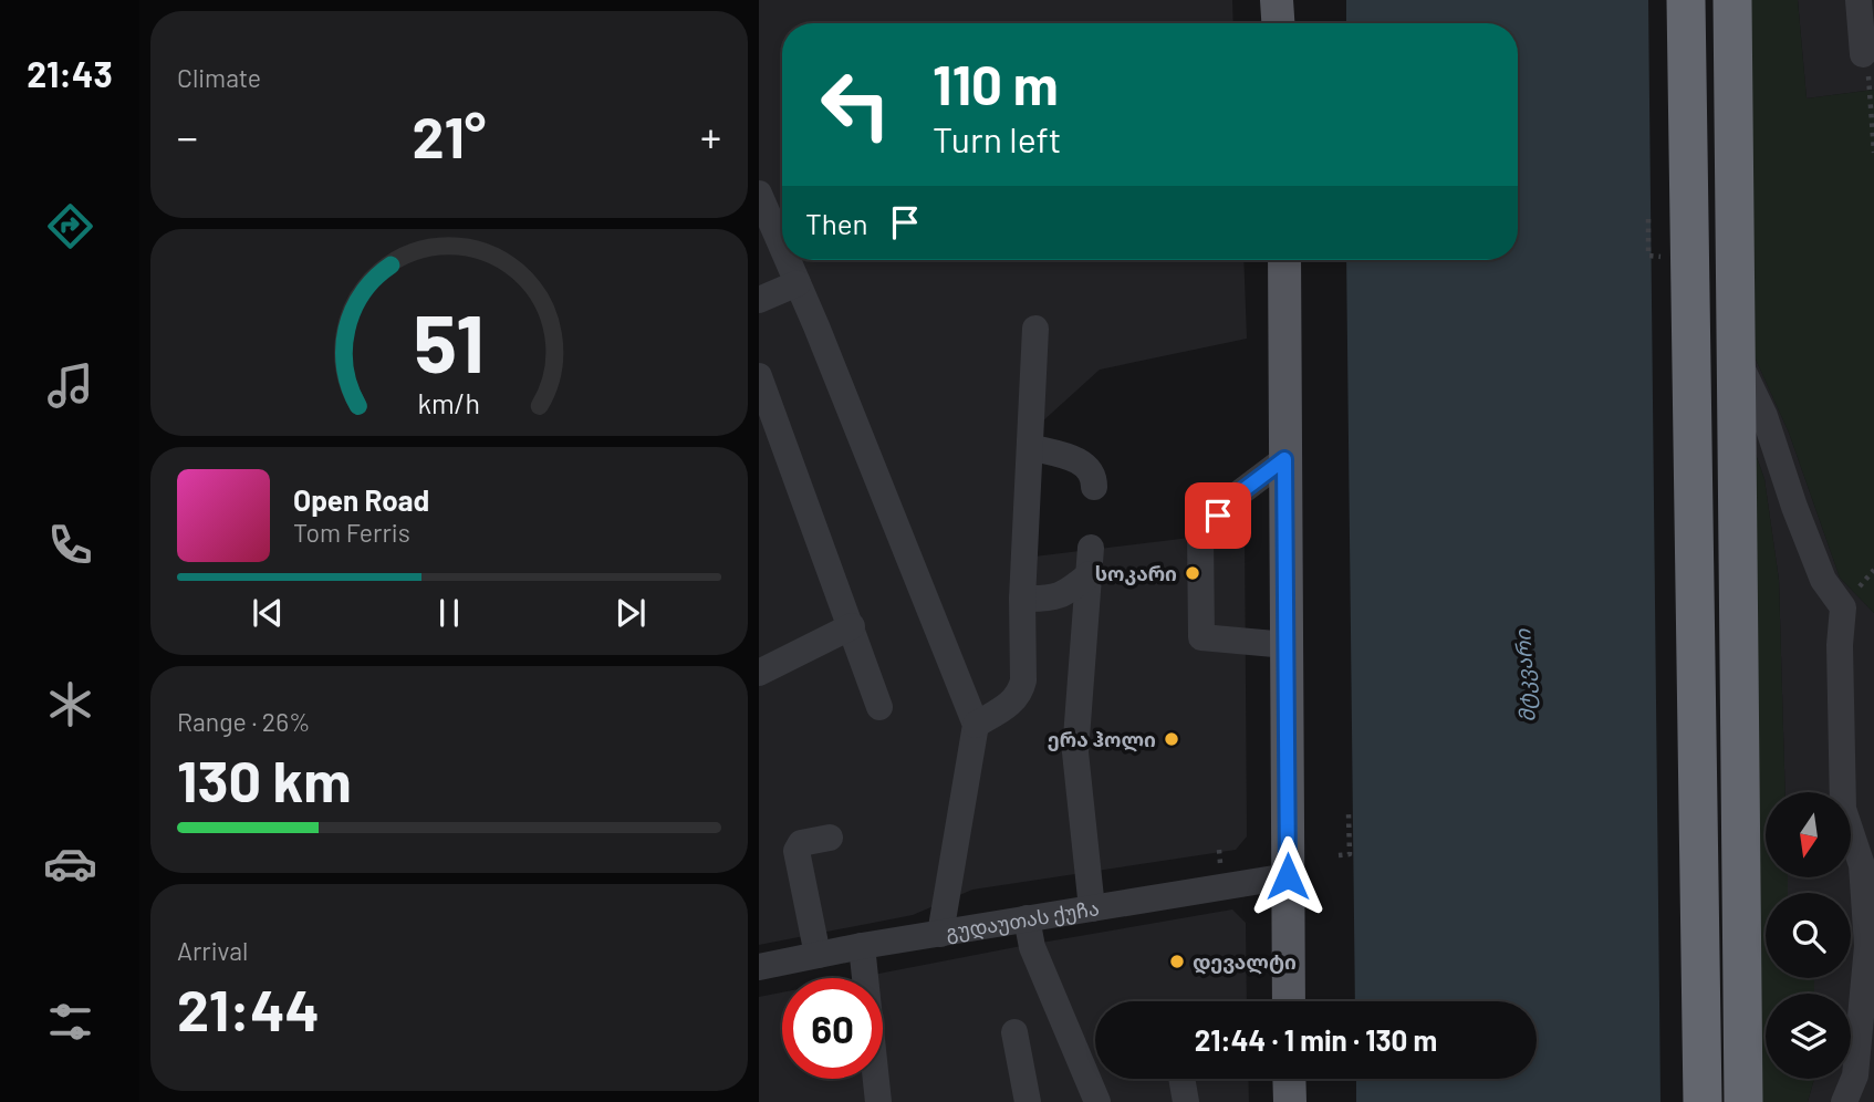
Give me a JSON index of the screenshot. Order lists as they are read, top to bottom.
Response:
{
  "streets": {
    "street": ["გუდაუთას ქუჩა"]
  },
  "water": ["მტკვარი"],
  "places": ["სოკარი", "ერა ჰოლი", "დევალტი"],
  "north": "bottom",
  "page": {
    "tabs": "21:43",
    "tile": [
      "Climate",
      ["Range · 26%", "130 km"],
      ["Arrival", "21:44"]
    ],
    "turn": ["110 m", "Turn left"],
    "heat": ["−", "21°", "+"],
    "then": "Then",
    "song": ["Open Road", "Tom Ferris"],
    "limit": "60",
    "trip": "21:44 · 1 min · 130 m",
    "gauge": ["51", "km/h"]
  }
}
